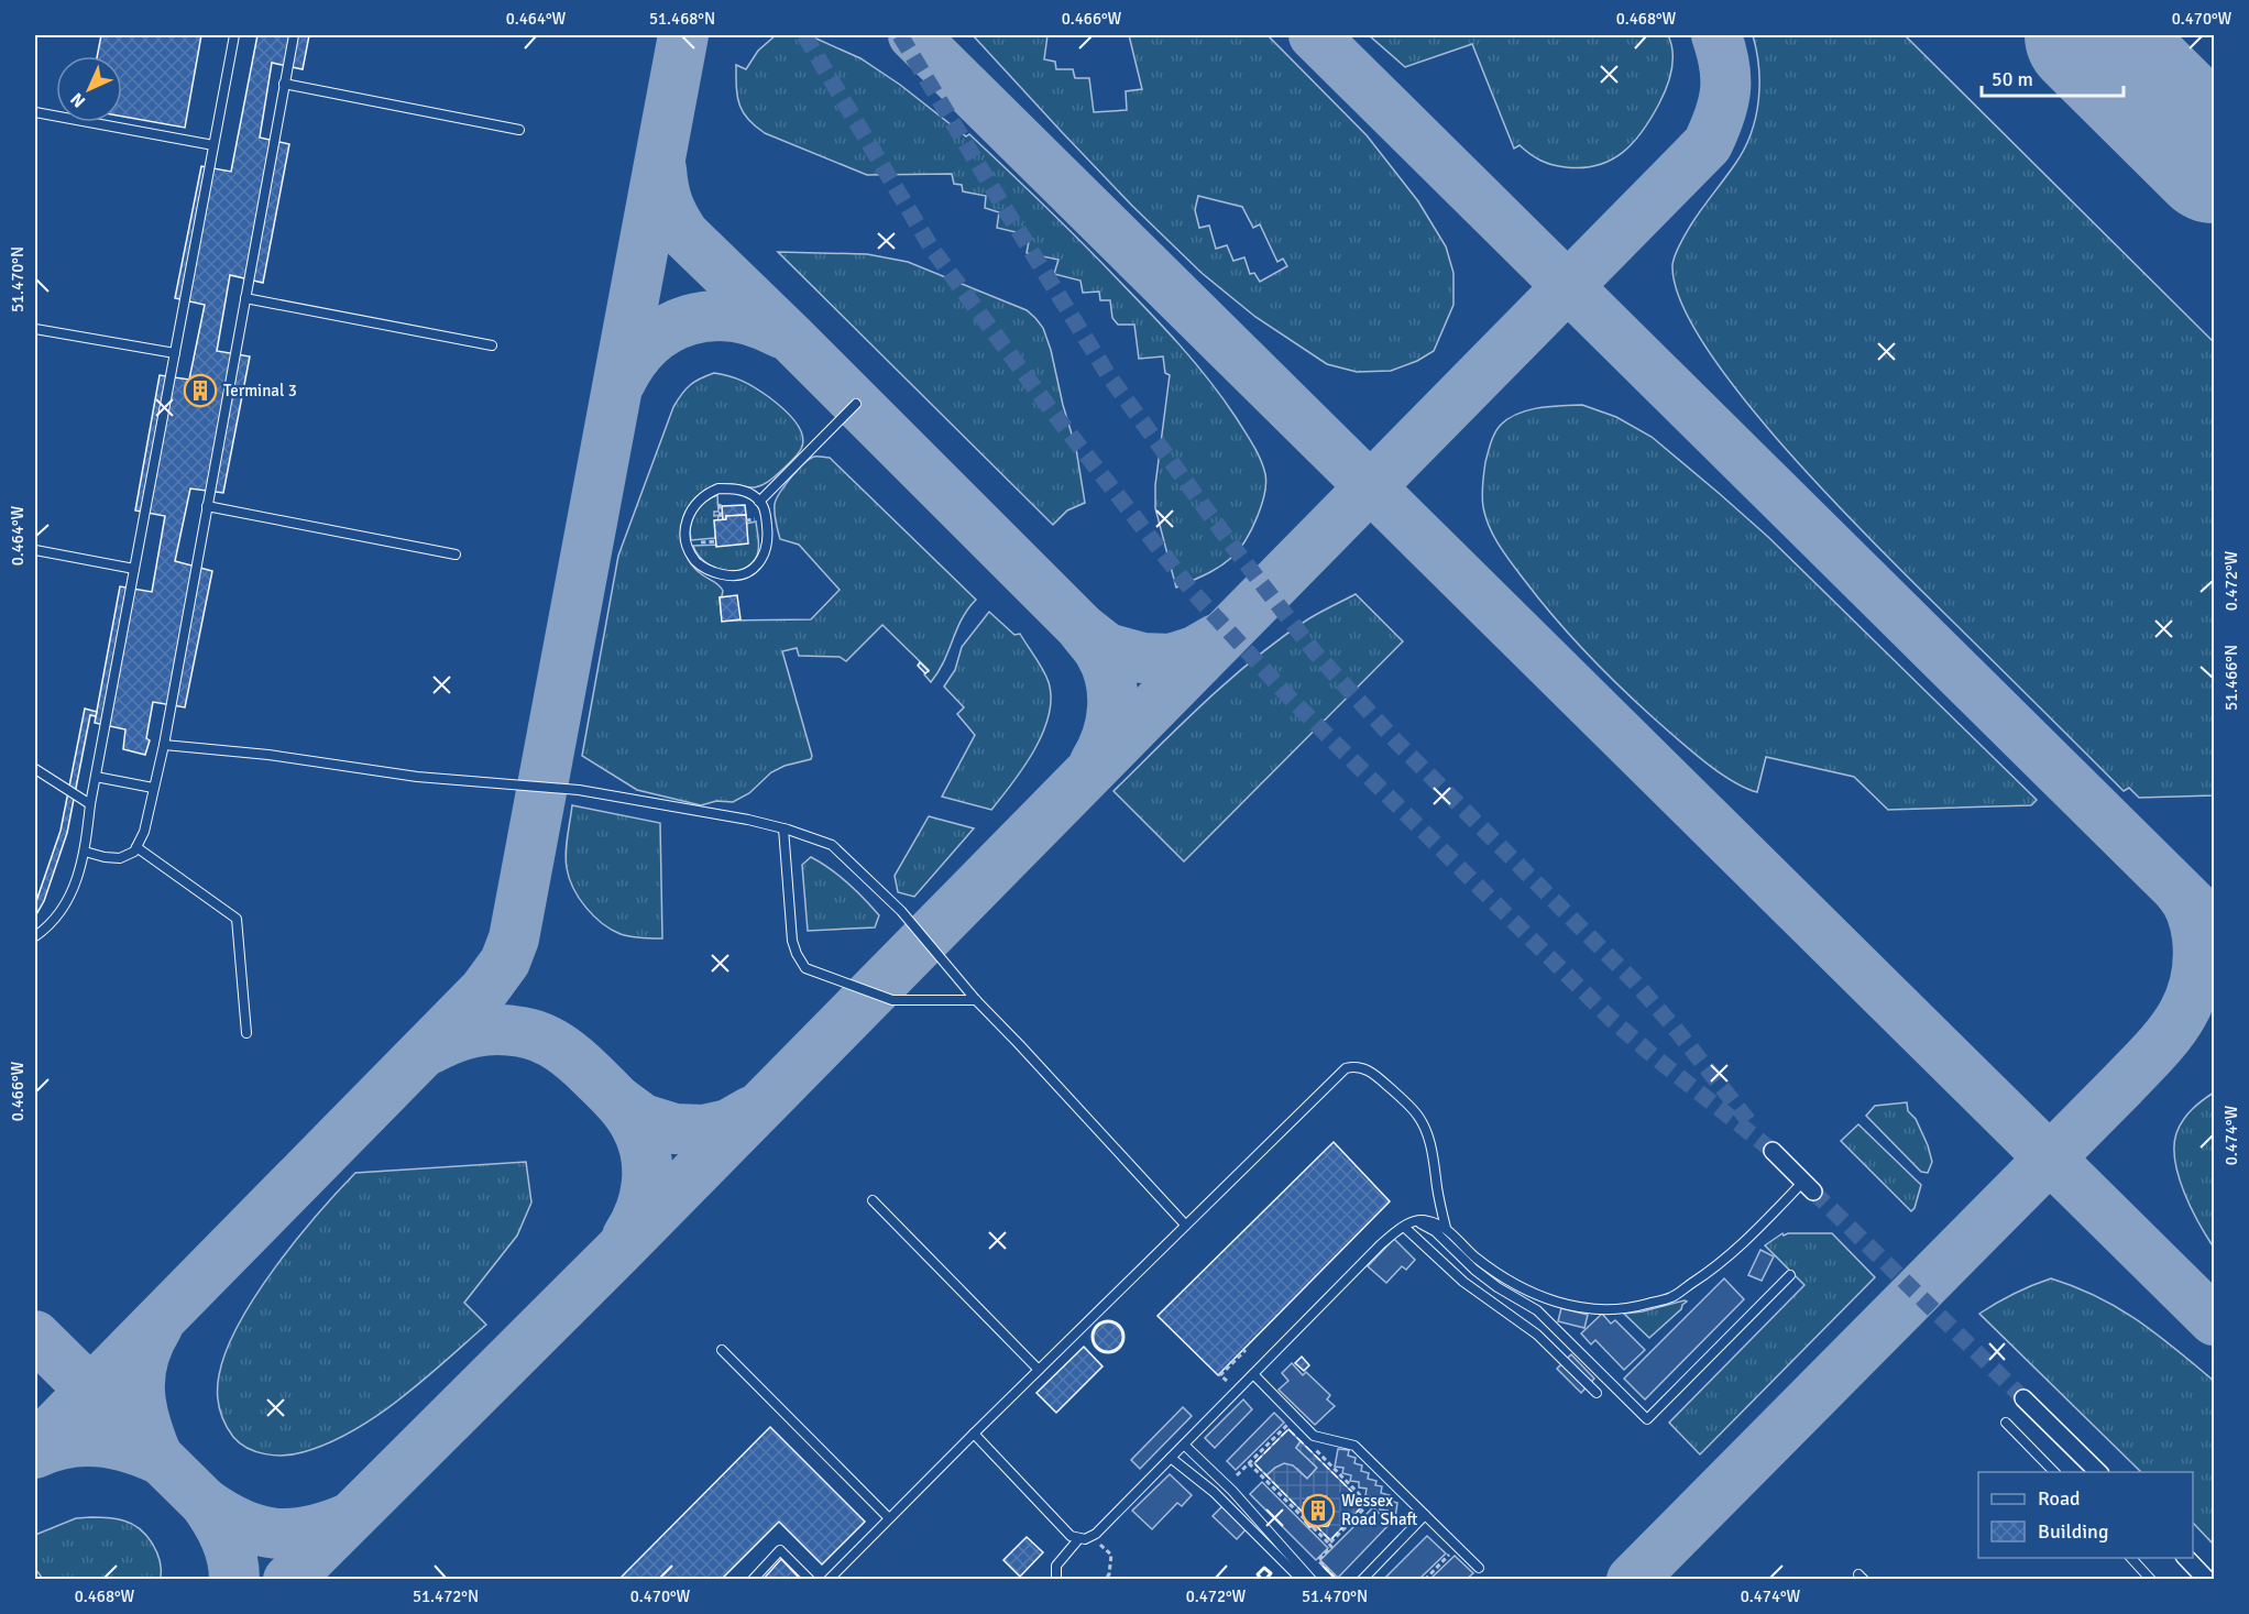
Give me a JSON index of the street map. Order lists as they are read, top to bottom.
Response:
{
  "places": {
    "building": ["Terminal 3", "Wessex Road Shaft"]
  },
  "legend": ["Road", "Building"],
  "scale_bar": "50 m",
  "north": "bottom left",
  "coordinates": [
    "0.464°W",
    "51.468°N",
    "0.466°W",
    "0.468°W",
    "0.470°W",
    "51.470°N",
    "0.472°W",
    "51.466°N",
    "0.474°W",
    "51.472°N"
  ]
}
